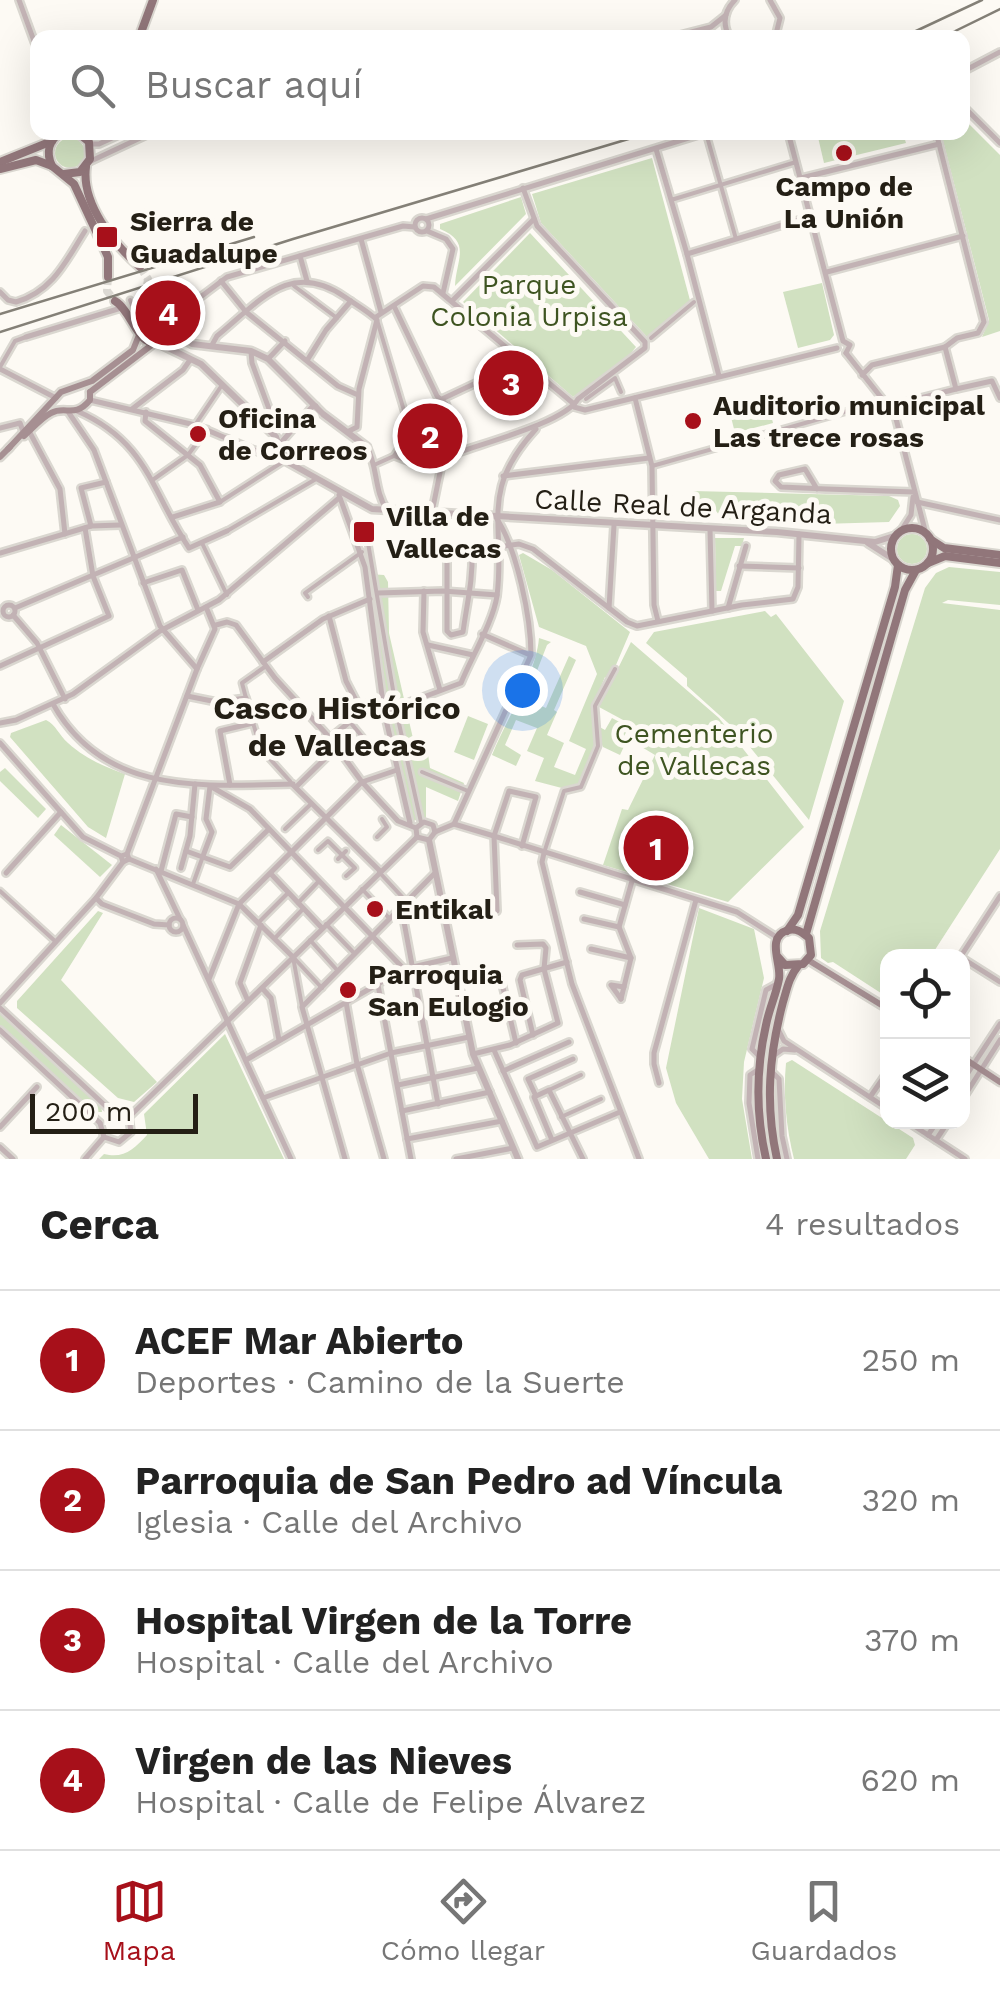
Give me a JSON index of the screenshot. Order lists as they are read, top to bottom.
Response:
{
  "streets": {
    "street": ["Calle Real de Arganda"]
  },
  "districts": ["Casco Histórico de Vallecas"],
  "parks": ["Parque Colonia Urpisa", "Cementerio de Vallecas"],
  "places": {
    "other": [
      "Campo de La Unión",
      "Auditorio municipal Las trece rosas",
      "Oficina de Correos",
      "Entikal",
      "Parroquia San Eulogio"
    ],
    "transit": ["Sierra de Guadalupe", "Villa de Vallecas"]
  },
  "scale_bar": "200 m",
  "page": {
    "search": "Buscar aquí",
    "pins": [
      "4",
      "3",
      "2",
      "1"
    ],
    "scale": "200 m",
    "heading": ["Cerca", "4 resultados"],
    "list": [
      {
        "mark": "1",
        "name": "ACEF Mar Abierto",
        "note": "Deportes · Camino de la Suerte",
        "value": "250 m"
      },
      {
        "mark": "2",
        "name": "Parroquia de San Pedro ad Víncula",
        "note": "Iglesia · Calle del Archivo",
        "value": "320 m"
      },
      {
        "mark": "3",
        "name": "Hospital Virgen de la Torre",
        "note": "Hospital · Calle del Archivo",
        "value": "370 m"
      },
      {
        "mark": "4",
        "name": "Virgen de las Nieves",
        "note": "Hospital · Calle de Felipe Álvarez",
        "value": "620 m"
      }
    ],
    "nav": ["Mapa", "Cómo llegar", "Guardados"]
  }
}
